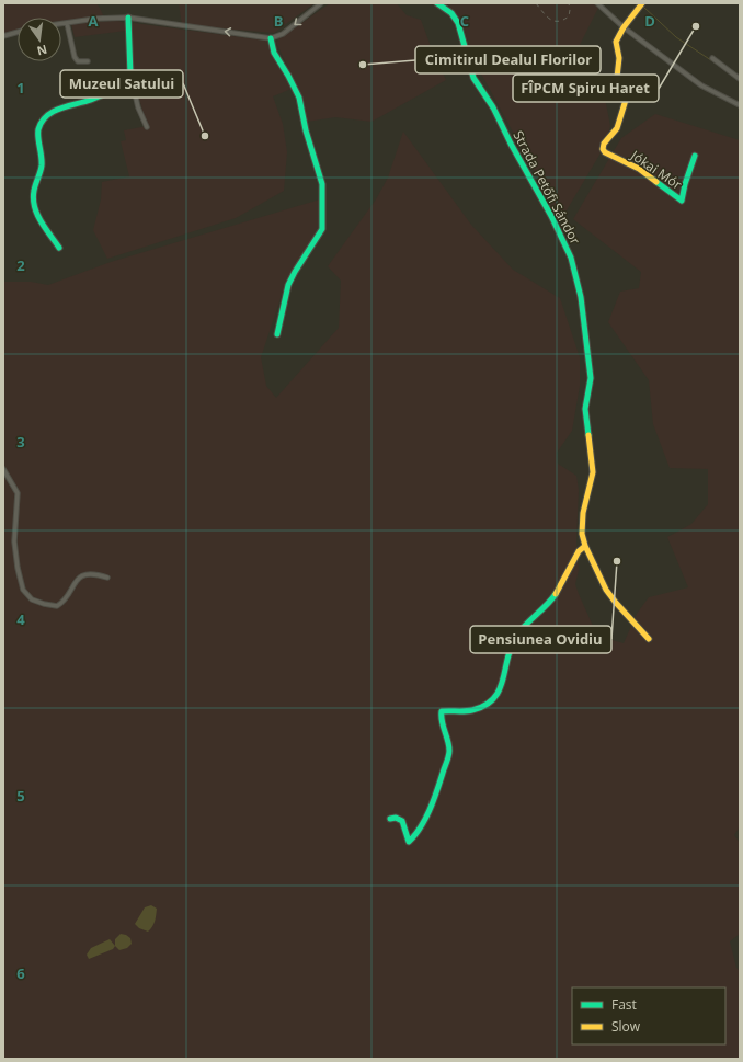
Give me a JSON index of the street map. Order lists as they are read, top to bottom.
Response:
{
  "streets": {
    "street": ["Jókai Mór", "Strada Petőfi Sándor"]
  },
  "places": [
    "FÎPCM Spiru Haret",
    "Cimitirul Dealul Florilor",
    "Muzeul Satului",
    "Pensiunea Ovidiu"
  ],
  "legend": ["Fast", "Slow"],
  "north": "bottom",
  "grid": {
    "columns": [
      "A",
      "B",
      "C",
      "D"
    ],
    "rows": [
      "1",
      "2",
      "3",
      "4",
      "5",
      "6"
    ]
  }
}
